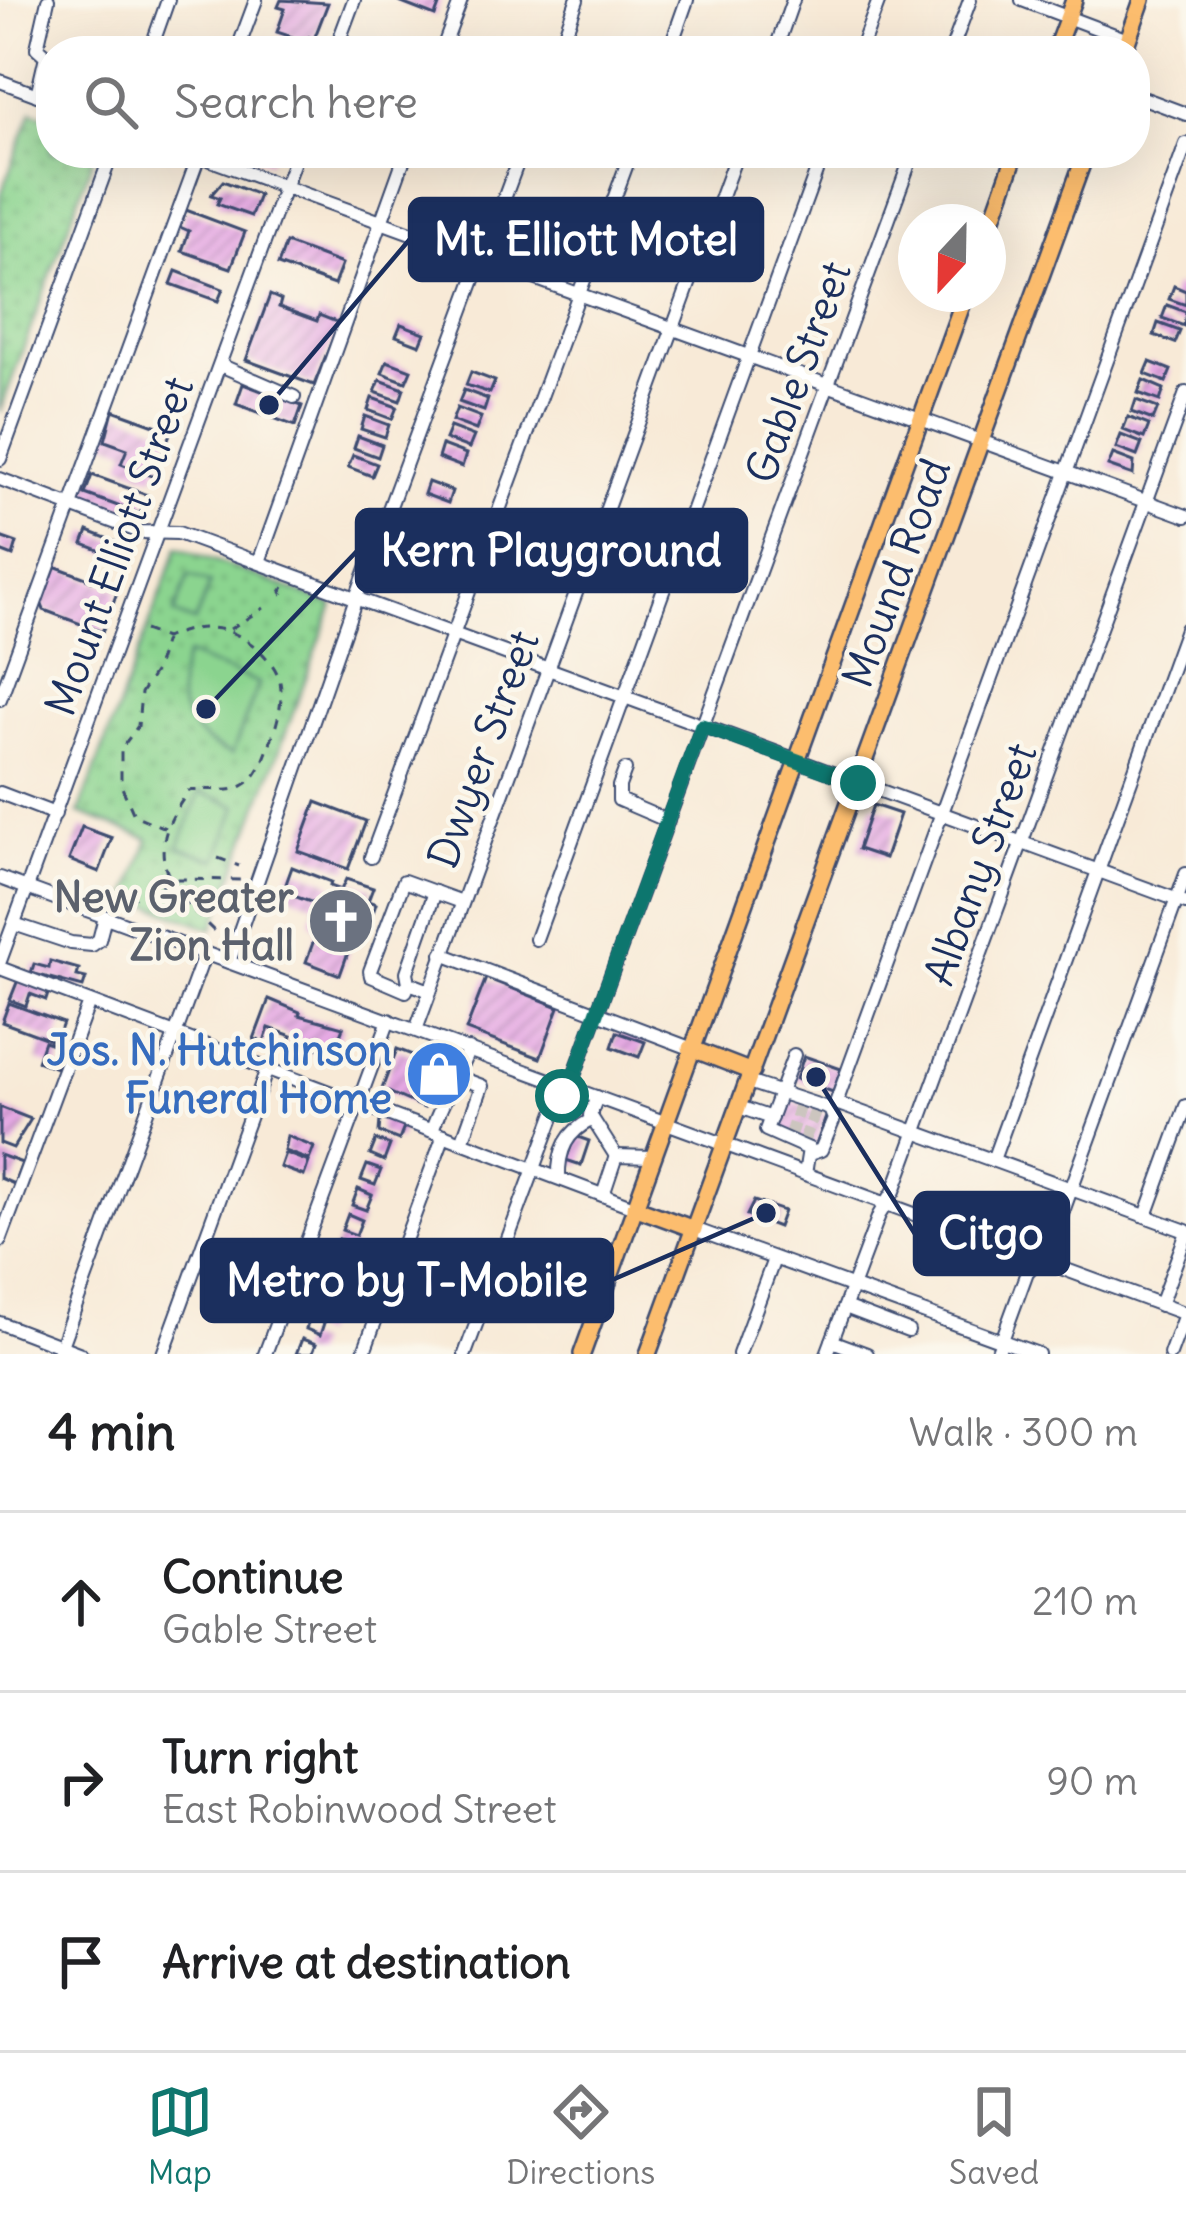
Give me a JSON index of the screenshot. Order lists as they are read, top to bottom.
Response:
{
  "streets": {
    "main road": ["Mound Road"],
    "street": [
      "Gable Street",
      "Mount Elliott Street",
      "Dwyer Street",
      "Albany Street"
    ]
  },
  "places": {
    "other": [
      "Mt. Elliott Motel",
      "Kern Playground",
      "Citgo",
      "Metro by T-Mobile"
    ],
    "church": ["New Greater Zion Hall"],
    "shop": ["Jos. N. Hutchinson Funeral Home"]
  },
  "north": "bottom",
  "page": {
    "search": "Search here",
    "heading": ["4 min", "Walk · 300 m"],
    "list": [
      ["Continue", "Gable Street", "210 m"],
      ["Turn right", "East Robinwood Street", "90 m"],
      "Arrive at destination"
    ],
    "nav": ["Map", "Directions", "Saved"]
  }
}
